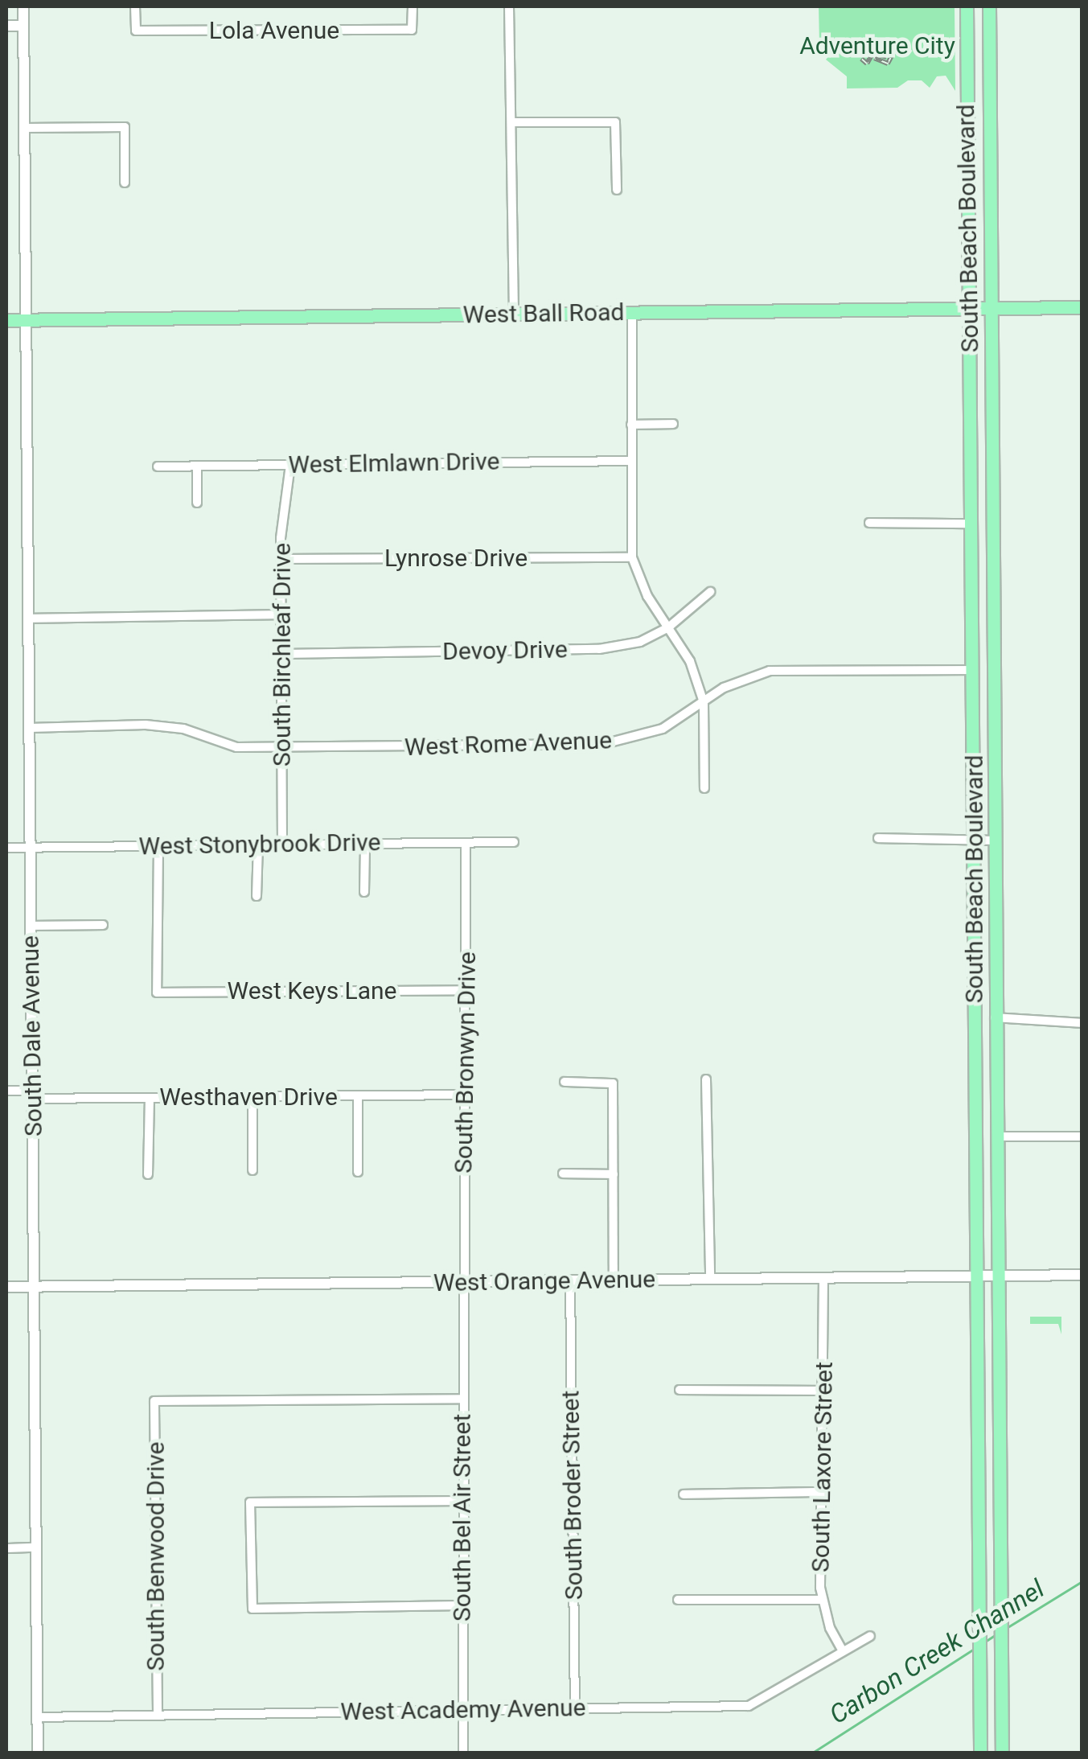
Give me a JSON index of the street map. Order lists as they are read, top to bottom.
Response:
{
  "streets": {
    "main road": ["South Beach Boulevard", "West Ball Road"],
    "street": [
      "Lola Avenue",
      "West Elmlawn Drive",
      "Lynrose Drive",
      "Devoy Drive",
      "South Birchleaf Drive",
      "West Rome Avenue",
      "West Stonybrook Drive",
      "West Keys Lane",
      "South Dale Avenue",
      "South Bronwyn Drive",
      "Westhaven Drive",
      "West Orange Avenue",
      "South Laxore Street",
      "South Broder Street",
      "South Bel Air Street",
      "South Benwood Drive",
      "West Academy Avenue"
    ]
  },
  "crossings": [
    ["South Beach Boulevard", "West Ball Road"],
    ["South Beach Boulevard", "West Rome Avenue"],
    ["South Beach Boulevard", "West Orange Avenue"],
    ["West Ball Road", "South Dale Avenue"],
    ["West Elmlawn Drive", "South Birchleaf Drive"],
    ["Lynrose Drive", "South Birchleaf Drive"],
    ["Devoy Drive", "South Birchleaf Drive"],
    ["South Birchleaf Drive", "West Rome Avenue"],
    ["South Birchleaf Drive", "West Stonybrook Drive"],
    ["West Rome Avenue", "South Dale Avenue"],
    ["West Stonybrook Drive", "West Keys Lane"],
    ["West Stonybrook Drive", "South Dale Avenue"],
    ["West Stonybrook Drive", "South Bronwyn Drive"],
    ["West Keys Lane", "South Bronwyn Drive"],
    ["South Dale Avenue", "Westhaven Drive"],
    ["South Dale Avenue", "West Orange Avenue"],
    ["South Dale Avenue", "West Academy Avenue"],
    ["South Bronwyn Drive", "Westhaven Drive"],
    ["South Bronwyn Drive", "West Orange Avenue"],
    ["South Bronwyn Drive", "South Bel Air Street"],
    ["West Orange Avenue", "South Laxore Street"],
    ["West Orange Avenue", "South Broder Street"],
    ["West Orange Avenue", "South Bel Air Street"],
    ["South Laxore Street", "West Academy Avenue"],
    ["South Broder Street", "West Academy Avenue"],
    ["South Bel Air Street", "South Benwood Drive"],
    ["South Bel Air Street", "West Academy Avenue"],
    ["South Benwood Drive", "West Academy Avenue"]
  ],
  "water": ["Carbon Creek Channel"],
  "parks": ["Adventure City"]
}
